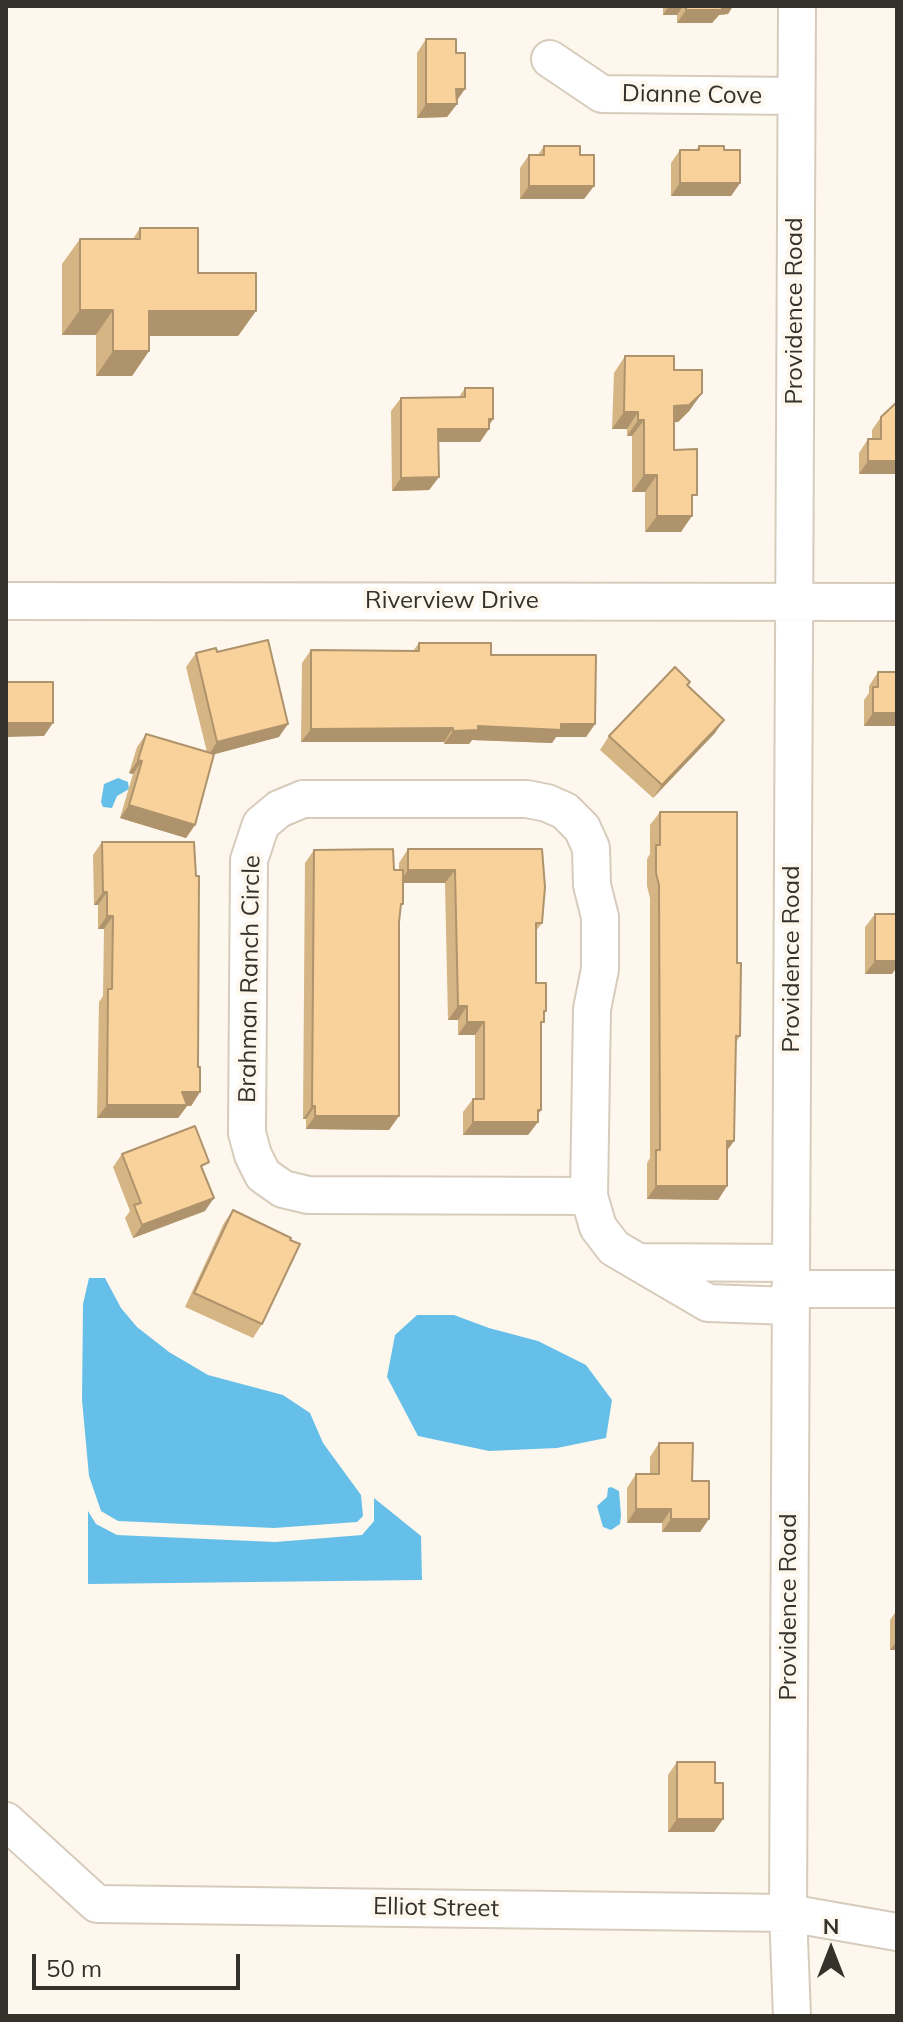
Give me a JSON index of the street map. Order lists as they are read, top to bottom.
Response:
{
  "streets": {
    "street": [
      "Dianne Cove",
      "Providence Road",
      "Riverview Drive",
      "Brahman Ranch Circle",
      "Elliot Street"
    ]
  },
  "crossings": [
    ["Dianne Cove", "Providence Road"],
    ["Providence Road", "Riverview Drive"],
    ["Providence Road", "Brahman Ranch Circle"],
    ["Providence Road", "Elliot Street"]
  ],
  "scale_bar": "50 m",
  "north": "top"
}
